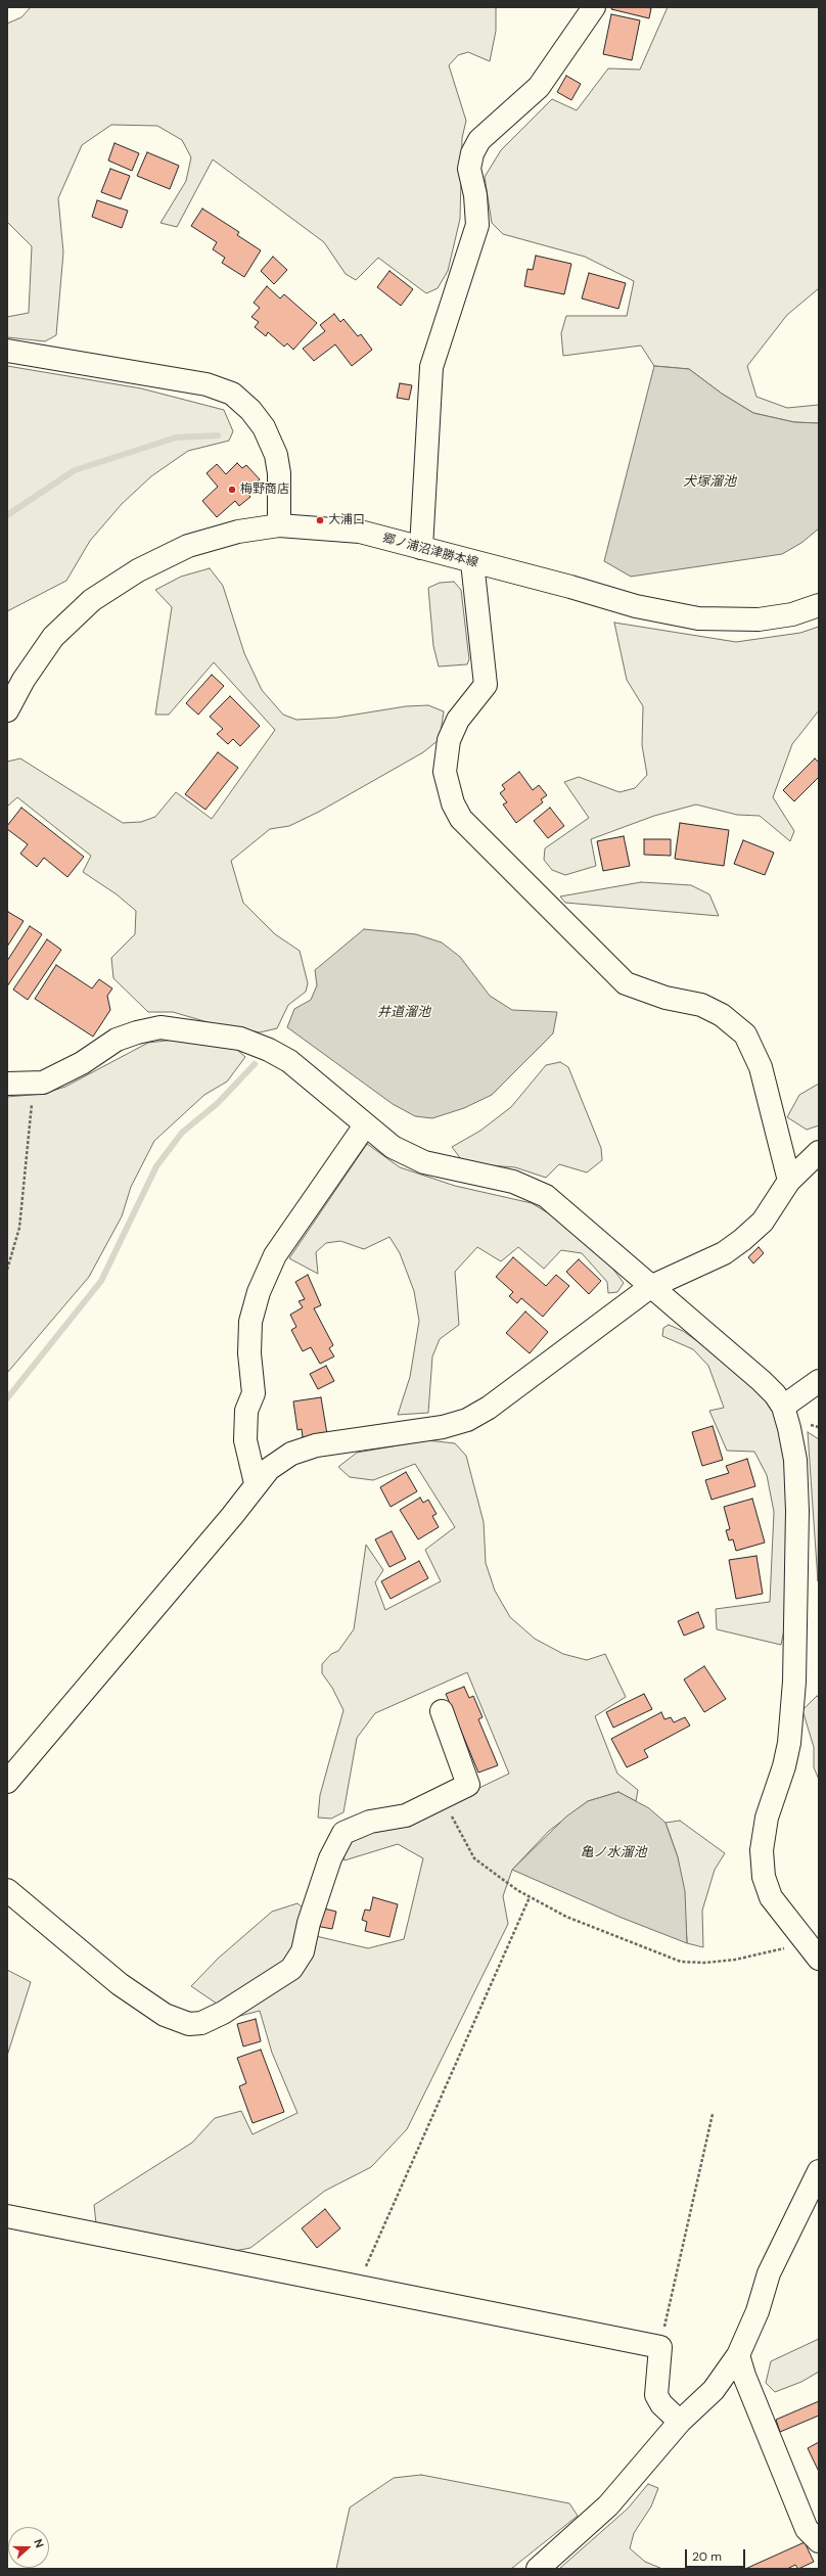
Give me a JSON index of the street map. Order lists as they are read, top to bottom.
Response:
{
  "streets": {
    "street": ["郷ノ浦沼津勝本線"]
  },
  "water": ["犬塚溜池", "井道溜池", "亀ノ水溜池"],
  "places": ["梅野商店", "大浦口"],
  "scale_bar": "20 m",
  "north": "right"
}
